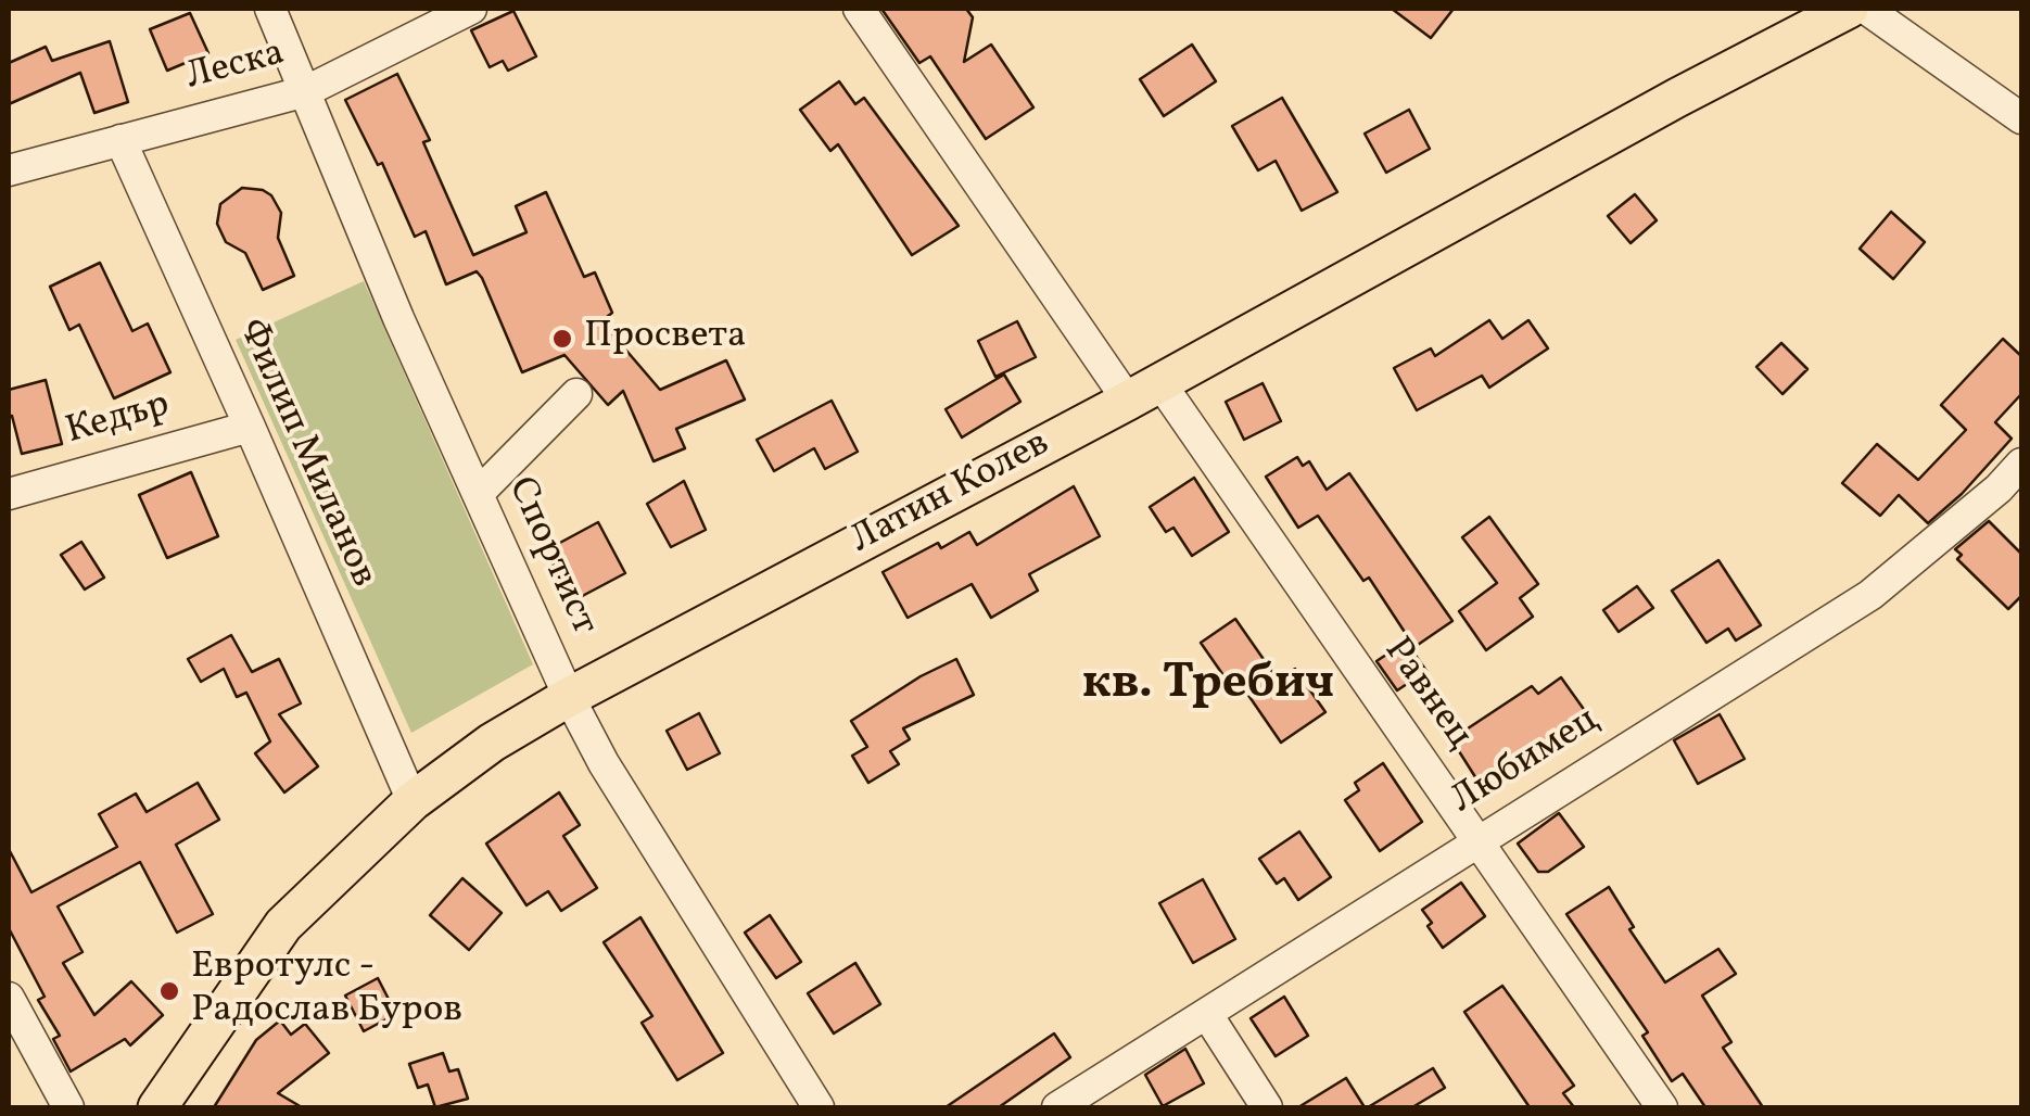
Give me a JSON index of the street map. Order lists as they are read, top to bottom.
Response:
{
  "streets": {
    "main road": ["Латин Колев"],
    "street": [
      "Леска",
      "Кедър",
      "Филип Миланов",
      "Спортист",
      "Равнец",
      "Любимец"
    ]
  },
  "crossings": [
    ["Леска", "Филип Миланов"],
    ["Леска", "Спортист"],
    ["Кедър", "Филип Миланов"],
    ["Филип Миланов", "Латин Колев"],
    ["Латин Колев", "Спортист"],
    ["Латин Колев", "Равнец"],
    ["Равнец", "Любимец"]
  ],
  "districts": ["кв. Требич"],
  "places": ["Просвета", "Евротулс - Радослав Буров"]
}
